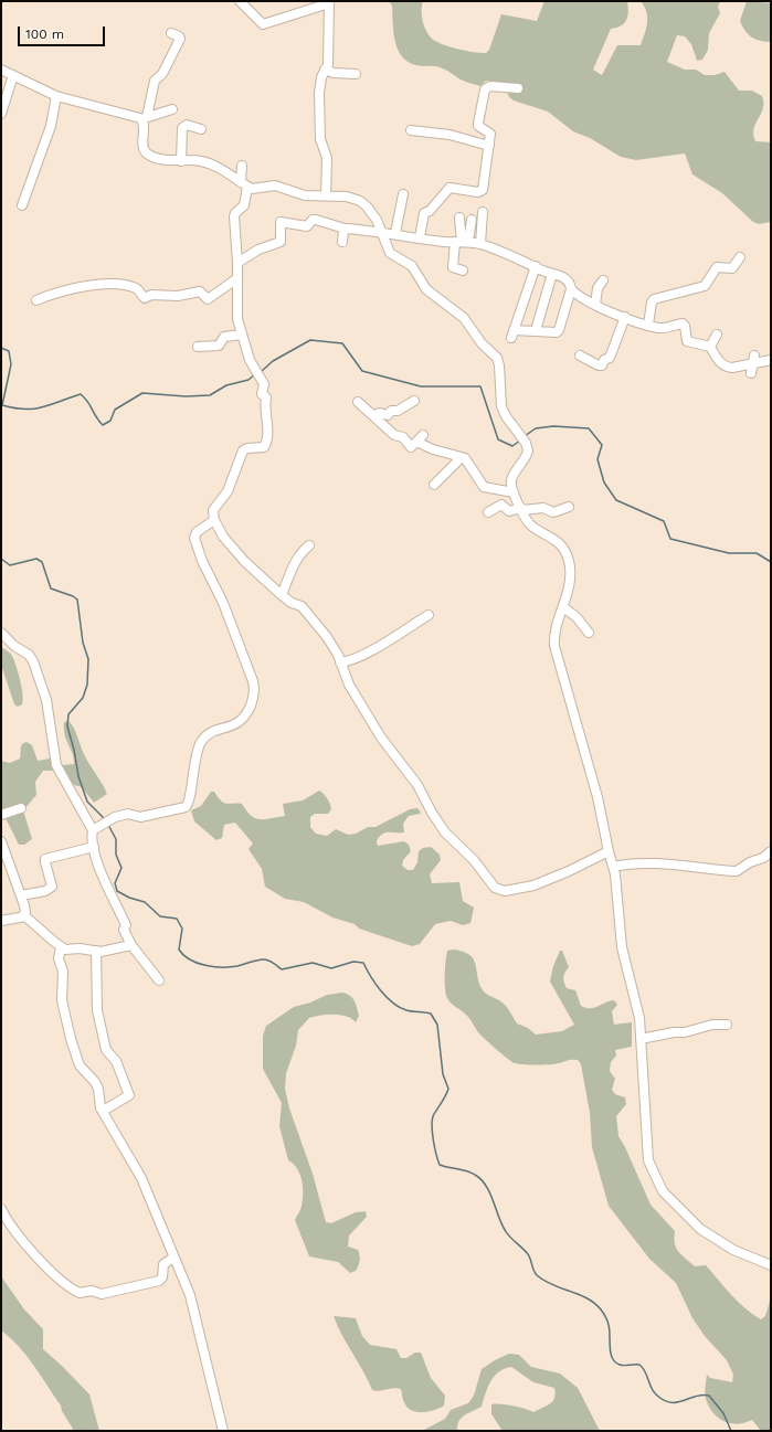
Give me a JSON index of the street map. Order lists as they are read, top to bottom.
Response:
{
  "scale_bar": "100 m"
}
